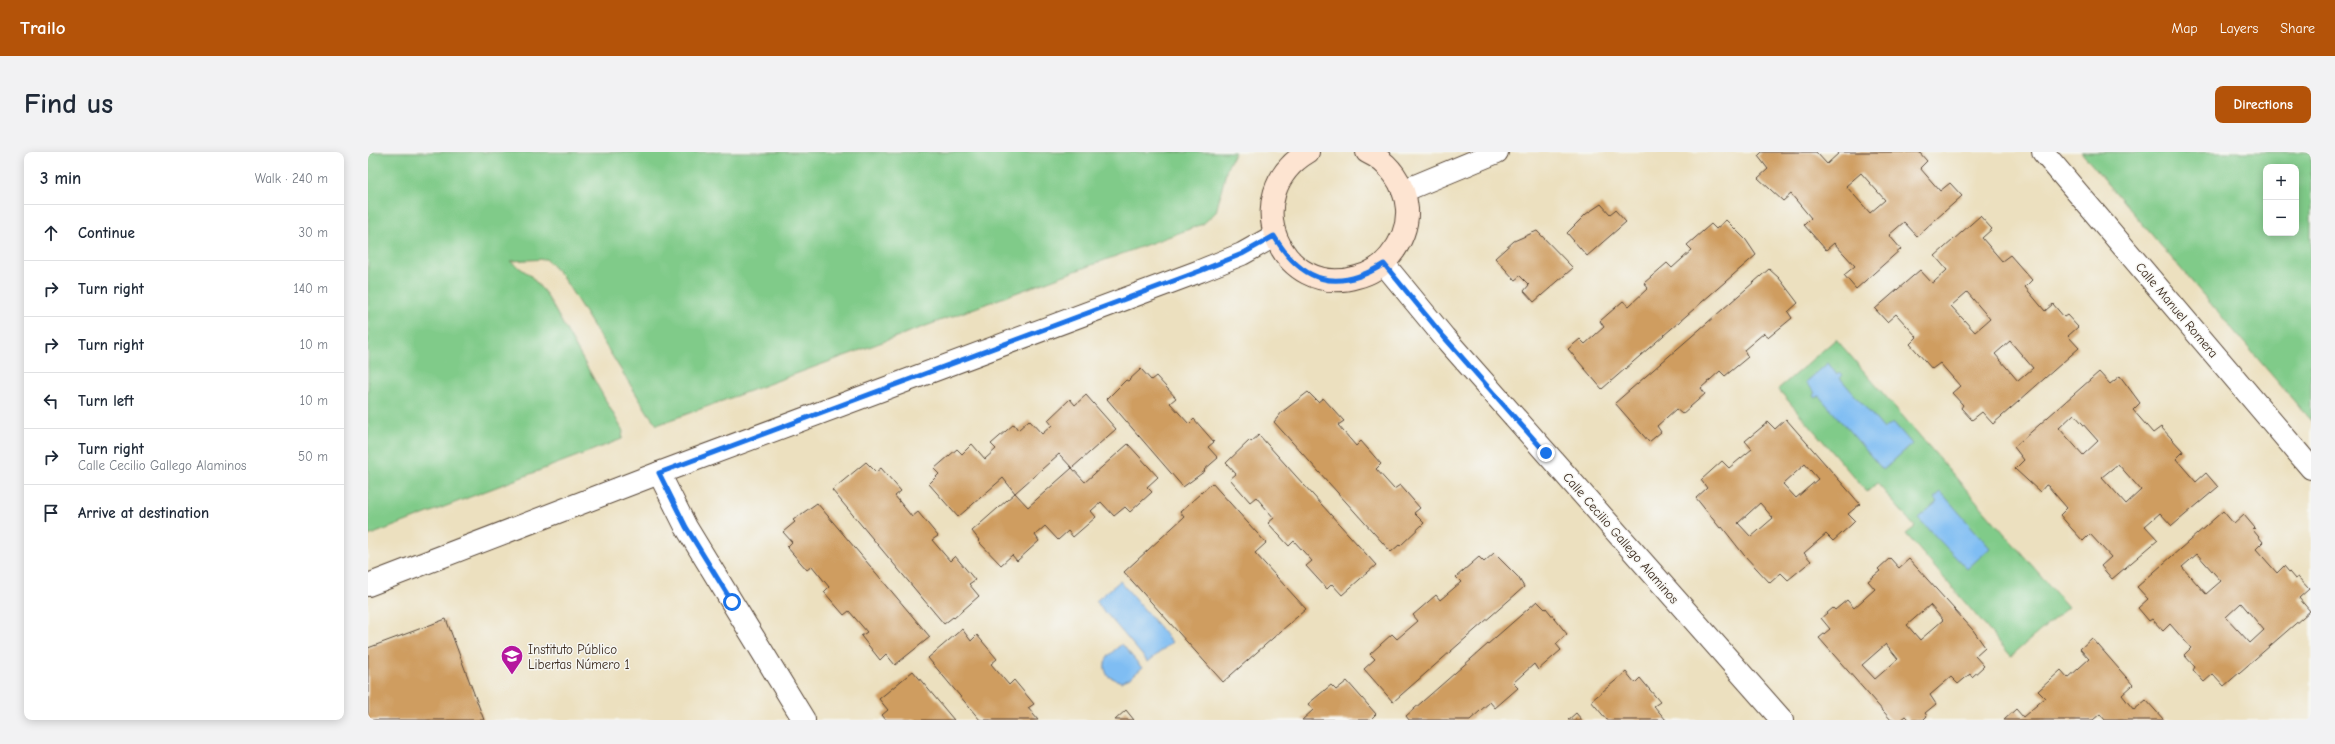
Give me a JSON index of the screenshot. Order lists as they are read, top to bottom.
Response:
{
  "streets": {
    "street": ["Calle Manuel Romera", "Calle Cecilio Gallego Alaminos"]
  },
  "places": {
    "school or university": ["Instituto Público Libertas Número 1"]
  },
  "page": {
    "header": "Trailo",
    "nav": ["Map", "Layers", "Share"],
    "buttons": "Directions",
    "title": "Find us",
    "heading": ["3 min", "Walk · 240 m"],
    "map_buttons": ["+", "−"],
    "list": [
      ["Continue", "30 m"],
      ["Turn right", "140 m"],
      ["Turn right", "10 m"],
      ["Turn left", "10 m"],
      ["Turn right", "Calle Cecilio Gallego Alaminos", "50 m"],
      "Arrive at destination"
    ]
  }
}
